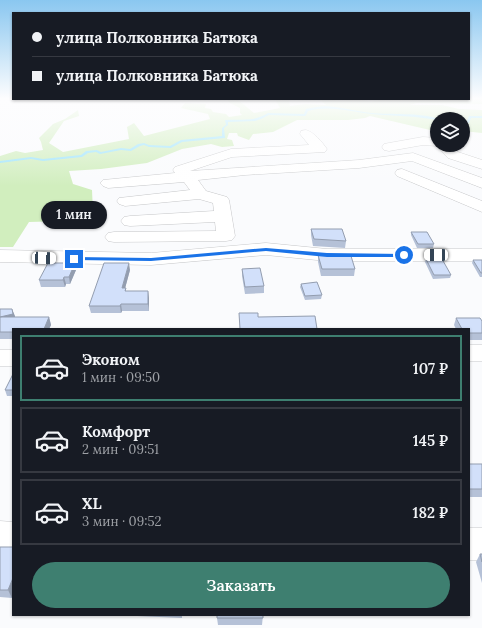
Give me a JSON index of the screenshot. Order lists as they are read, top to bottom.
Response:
{
  "page": {
    "banner": ["улица Полковника Батюка", "улица Полковника Батюка"],
    "bubble": "1 мин",
    "list": [
      {
        "name": "Эконом",
        "note": "1 мин · 09:50",
        "value": "107 ₽"
      },
      {
        "name": "Комфорт",
        "note": "2 мин · 09:51",
        "value": "145 ₽"
      },
      {
        "name": "XL",
        "note": "3 мин · 09:52",
        "value": "182 ₽"
      }
    ],
    "buttons": "Заказать"
  }
}
